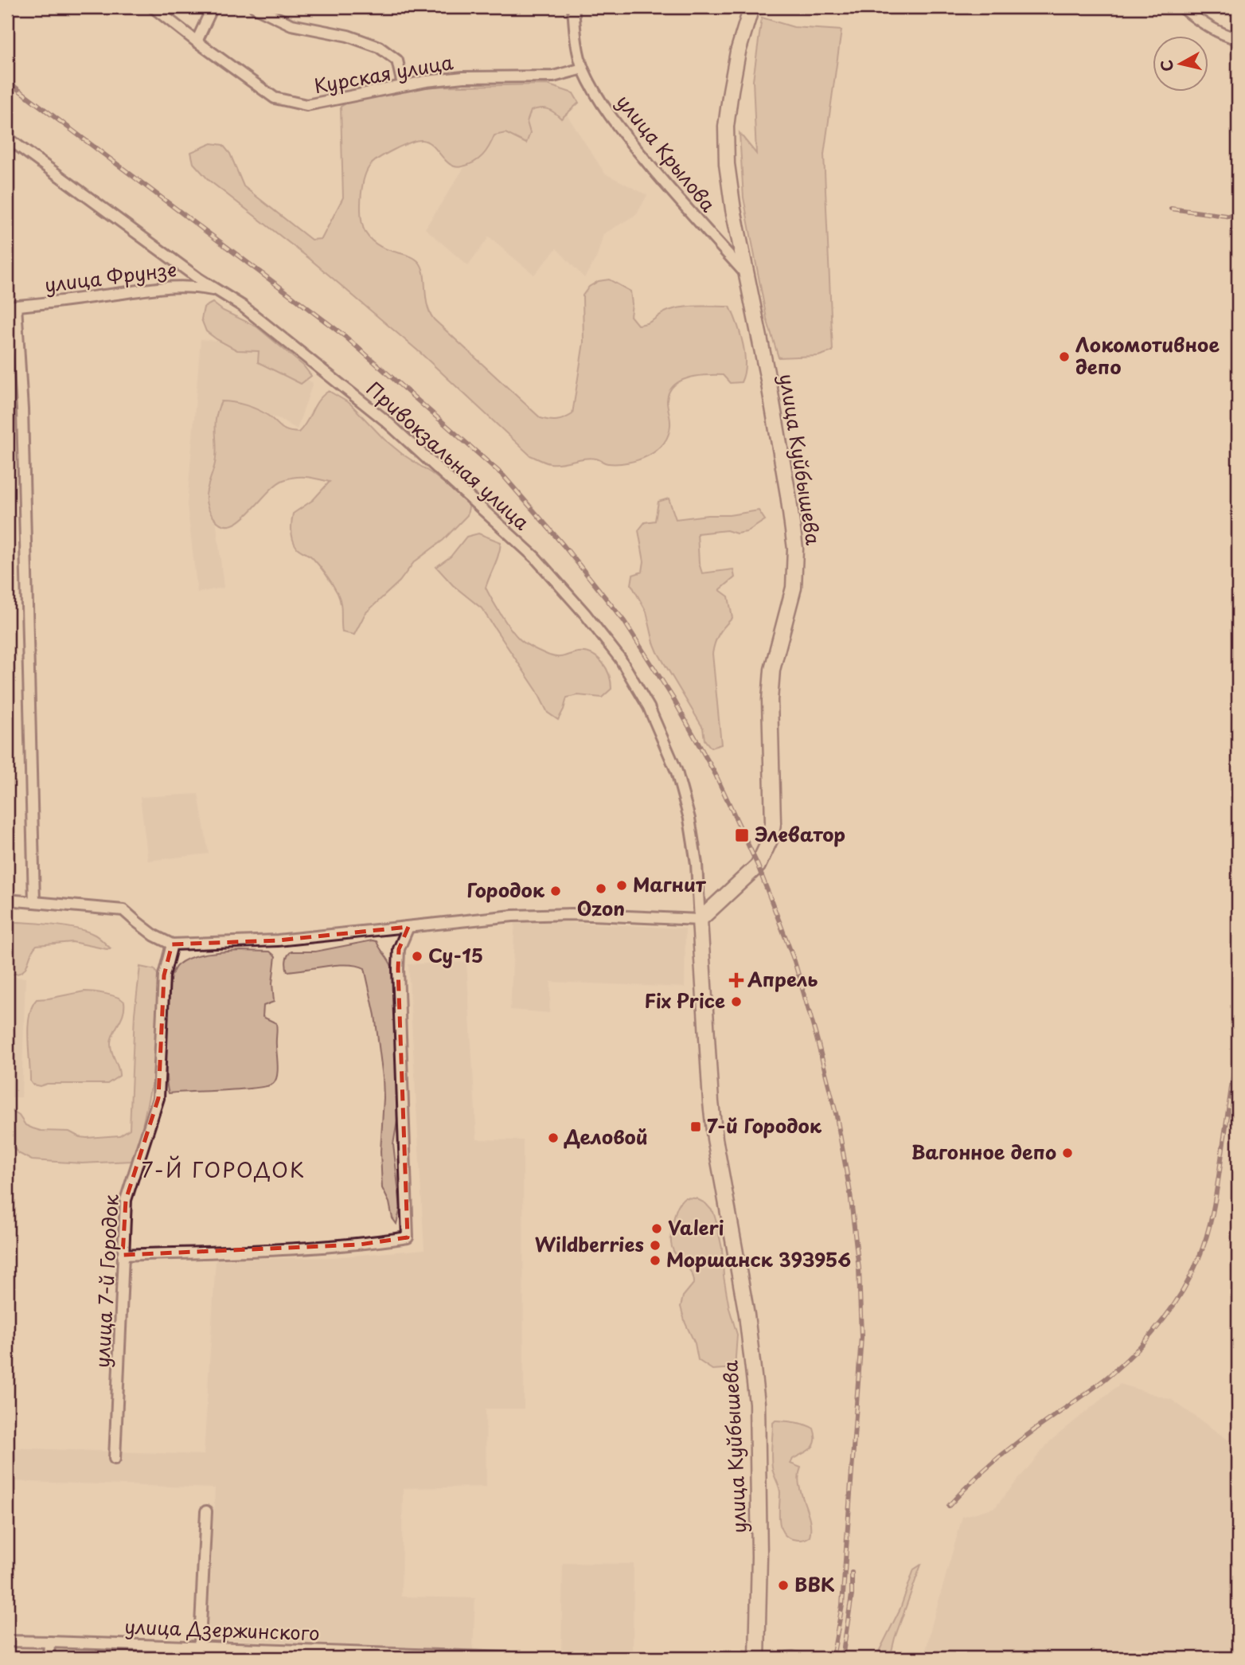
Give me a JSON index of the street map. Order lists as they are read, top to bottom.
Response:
{
  "streets": {
    "street": [
      "Курская улица",
      "улица Крылова",
      "улица Фрунзе",
      "Привокзальная улица",
      "улица Куйбышева",
      "улица 7-й Городок",
      "улица Дзержинского"
    ]
  },
  "crossings": [
    ["Курская улица", "улица Крылова"],
    ["улица Крылова", "улица Куйбышева"],
    ["улица Фрунзе", "Привокзальная улица"],
    ["Привокзальная улица", "улица Куйбышева"]
  ],
  "districts": ["7-Й ГОРОДОК"],
  "places": {
    "other": [
      "Локомотивное депо",
      "Магнит",
      "Ozon",
      "Городок",
      "Су-15",
      "Fix Price",
      "Деловой",
      "Вагонное депо",
      "Valeri",
      "Wildberries",
      "Моршанск 393956",
      "ВВК"
    ],
    "transit": ["Элеватор", "7-й Городок"],
    "health": ["Апрель"]
  },
  "north": "left"
}
